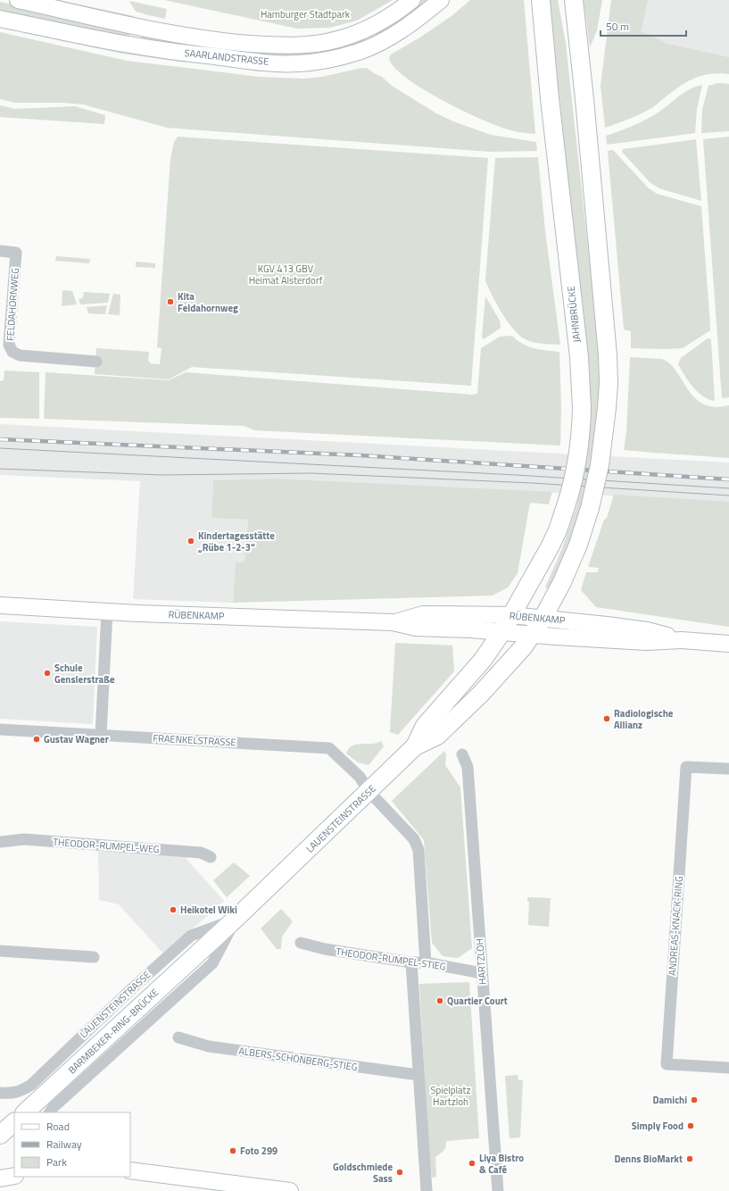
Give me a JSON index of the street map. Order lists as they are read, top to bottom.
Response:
{
  "streets": {
    "main road": [
      "SAARLANDSTRASSE",
      "JAHNBRÜCKE",
      "RÜBENKAMP",
      "LAUENSTEINSTRASSE",
      "BARMBEKER-RING-BRÜCKE"
    ],
    "street": [
      "FELDAHORNWEG",
      "FRAENKELSTRASSE",
      "THEODOR-RUMPEL-WEG",
      "ANDREAS-KNACK-RING",
      "THEODOR-RUMPEL-STIEG",
      "HARTZLOH",
      "ALBERS-SCHÖNBERG-STIEG"
    ]
  },
  "crossings": [
    ["JAHNBRÜCKE", "RÜBENKAMP"],
    ["JAHNBRÜCKE", "LAUENSTEINSTRASSE"],
    ["RÜBENKAMP", "LAUENSTEINSTRASSE"],
    ["FRAENKELSTRASSE", "LAUENSTEINSTRASSE"],
    ["LAUENSTEINSTRASSE", "BARMBEKER-RING-BRÜCKE"],
    ["THEODOR-RUMPEL-STIEG", "HARTZLOH"]
  ],
  "parks": ["Hamburger Stadtpark", "KGV 413 GBV Heimat Alsterdorf", "Spielplatz Hartzloh"],
  "places": [
    "Kita Feldahornweg",
    "Kindertagesstätte „Rübe 1-2-3“",
    "Schule Genslerstraße",
    "Radiologische Allianz",
    "Gustav Wagner",
    "Heikotel Wiki",
    "Quartier Court",
    "Damichi",
    "Simply Food",
    "Foto 299",
    "Denns BioMarkt",
    "Liya Bistro & Café",
    "Goldschmiede Sass"
  ],
  "legend": ["Road", "Railway", "Park"],
  "scale_bar": "50 m"
}
